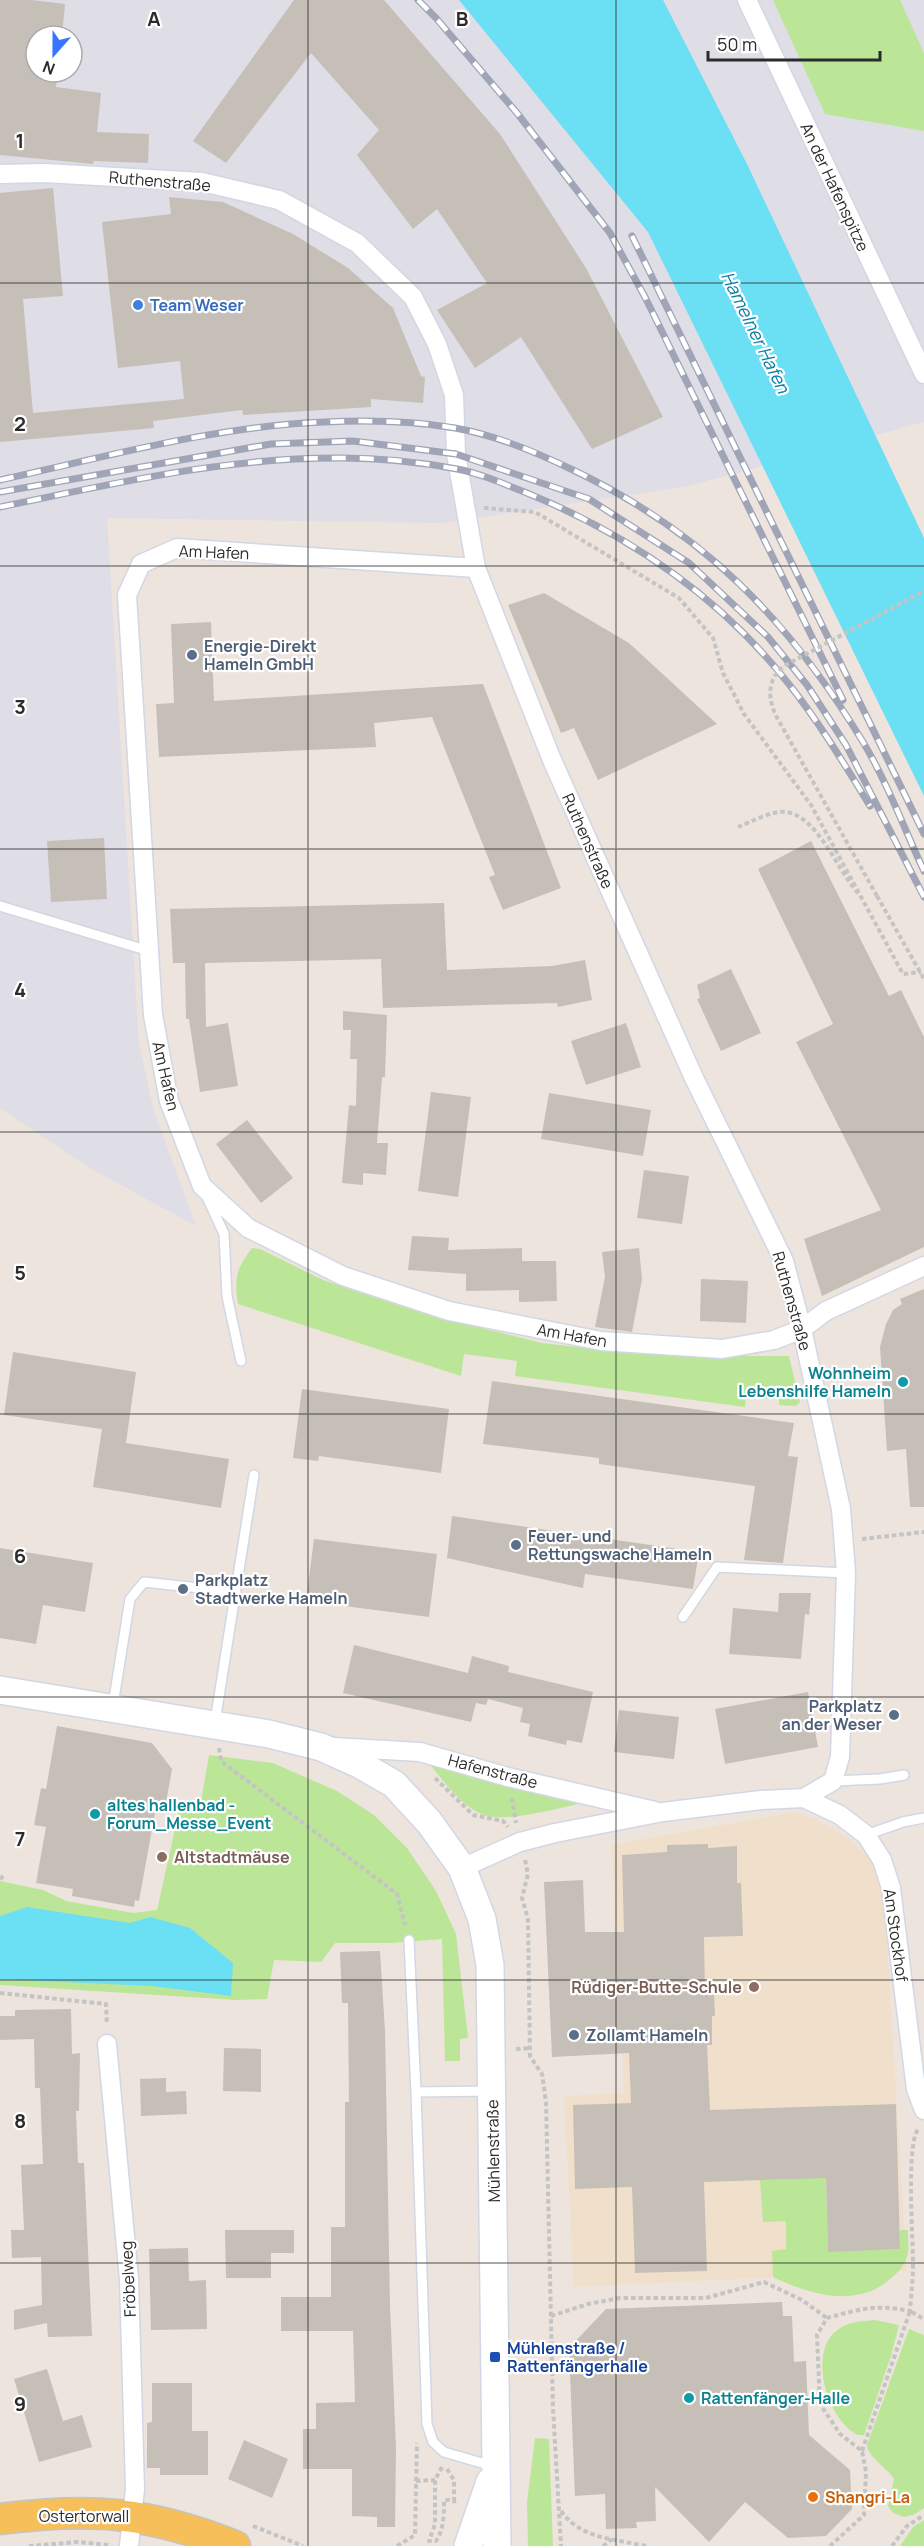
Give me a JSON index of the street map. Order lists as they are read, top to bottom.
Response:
{
  "streets": {
    "main road": ["Hafenstraße", "Mühlenstraße", "Ostertorwall"],
    "street": [
      "Ruthenstraße",
      "An der Hafenspitze",
      "Am Hafen",
      "Am Stockhof",
      "Fröbelweg"
    ]
  },
  "crossings": [
    ["Ruthenstraße", "Am Hafen"],
    ["Hafenstraße", "Am Stockhof"],
    ["Hafenstraße", "Mühlenstraße"],
    ["Fröbelweg", "Ostertorwall"]
  ],
  "water": ["Hamelner Hafen"],
  "places": {
    "other": [
      "Team Weser",
      "Energie-Direkt Hameln GmbH",
      "Wohnheim Lebenshilfe Hameln",
      "Feuer- und Rettungswache Hameln",
      "Parkplatz Stadtwerke Hameln",
      "Parkplatz an der Weser",
      "altes hallenbad - Forum_Messe_Event",
      "Altstadtmäuse",
      "Rüdiger-Butte-Schule",
      "Zollamt Hameln",
      "Rattenfänger-Halle",
      "Shangri-La"
    ],
    "transit": ["Mühlenstraße / Rattenfängerhalle"]
  },
  "scale_bar": "50 m",
  "north": "bottom",
  "grid": {
    "columns": ["A", "B"],
    "rows": [
      "1",
      "2",
      "3",
      "4",
      "5",
      "6",
      "7",
      "8",
      "9"
    ]
  }
}
